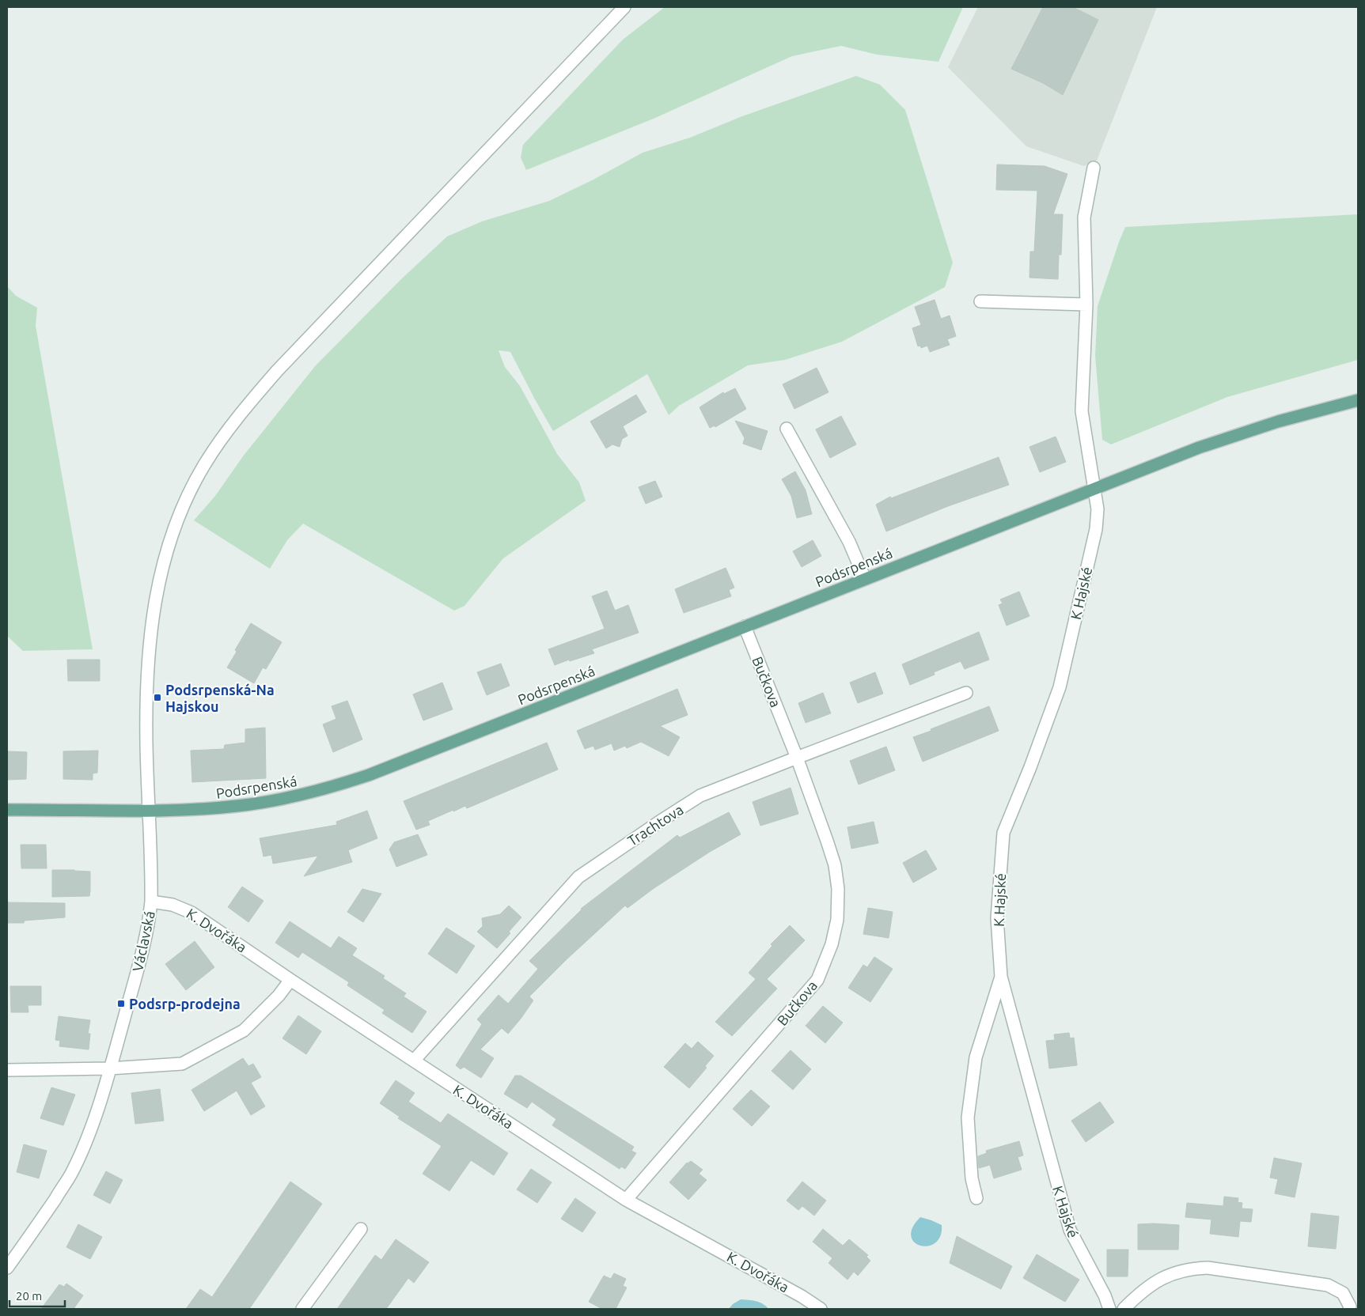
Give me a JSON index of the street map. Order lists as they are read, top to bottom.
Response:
{
  "streets": {
    "main road": ["Podsrpenská"],
    "street": [
      "K Hajské",
      "Bučkova",
      "Trachtova",
      "K. Dvořáka",
      "Václavská"
    ]
  },
  "crossings": [
    ["Podsrpenská", "K Hajské"],
    ["Podsrpenská", "Bučkova"],
    ["Podsrpenská", "Václavská"],
    ["Bučkova", "Trachtova"],
    ["Bučkova", "K. Dvořáka"],
    ["Trachtova", "K. Dvořáka"],
    ["K. Dvořáka", "Václavská"]
  ],
  "places": {
    "transit": ["Podsrpenská-Na Hajskou", "Podsrp-prodejna"]
  },
  "scale_bar": "20 m"
}
